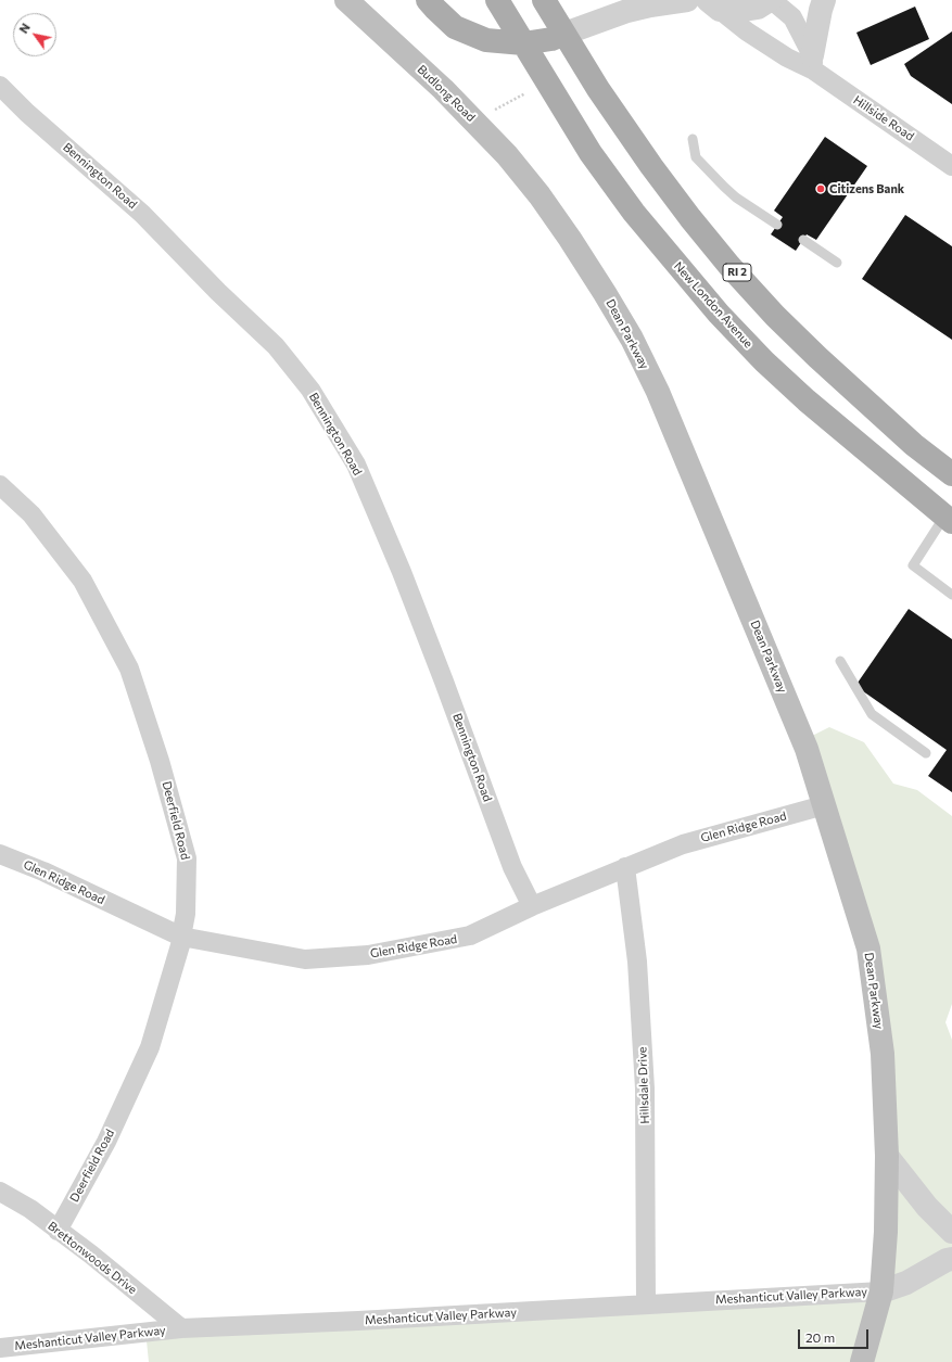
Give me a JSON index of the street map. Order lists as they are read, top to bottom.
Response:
{
  "streets": {
    "main road": [
      "Budlong Road",
      "RI 2",
      "New London Avenue",
      "Dean Parkway"
    ],
    "street": [
      "Hillside Road",
      "Bennington Road",
      "Deerfield Road",
      "Glen Ridge Road",
      "Hillsdale Drive",
      "Brettonwoods Drive",
      "Meshanticut Valley Parkway"
    ]
  },
  "crossings": [
    ["Budlong Road", "Dean Parkway"],
    ["Bennington Road", "Glen Ridge Road"],
    ["Dean Parkway", "Glen Ridge Road"],
    ["Dean Parkway", "Meshanticut Valley Parkway"],
    ["Deerfield Road", "Glen Ridge Road"],
    ["Deerfield Road", "Brettonwoods Drive"],
    ["Glen Ridge Road", "Hillsdale Drive"],
    ["Hillsdale Drive", "Meshanticut Valley Parkway"],
    ["Brettonwoods Drive", "Meshanticut Valley Parkway"]
  ],
  "places": ["Citizens Bank"],
  "scale_bar": "20 m",
  "north": "top left"
}
